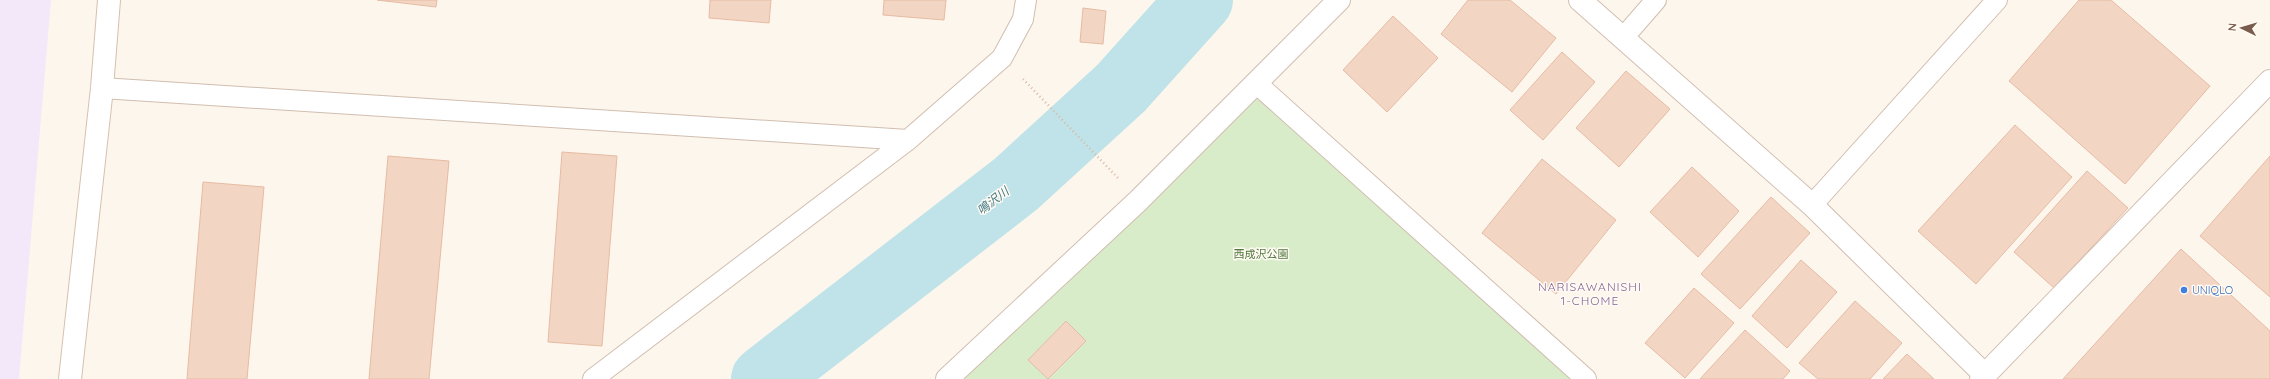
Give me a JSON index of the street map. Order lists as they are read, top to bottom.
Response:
{
  "districts": ["NARISAWANISHI 1-CHOME"],
  "water": ["鳴沢川"],
  "parks": ["西成沢公園"],
  "places": ["UNIQLO"],
  "north": "left"
}
